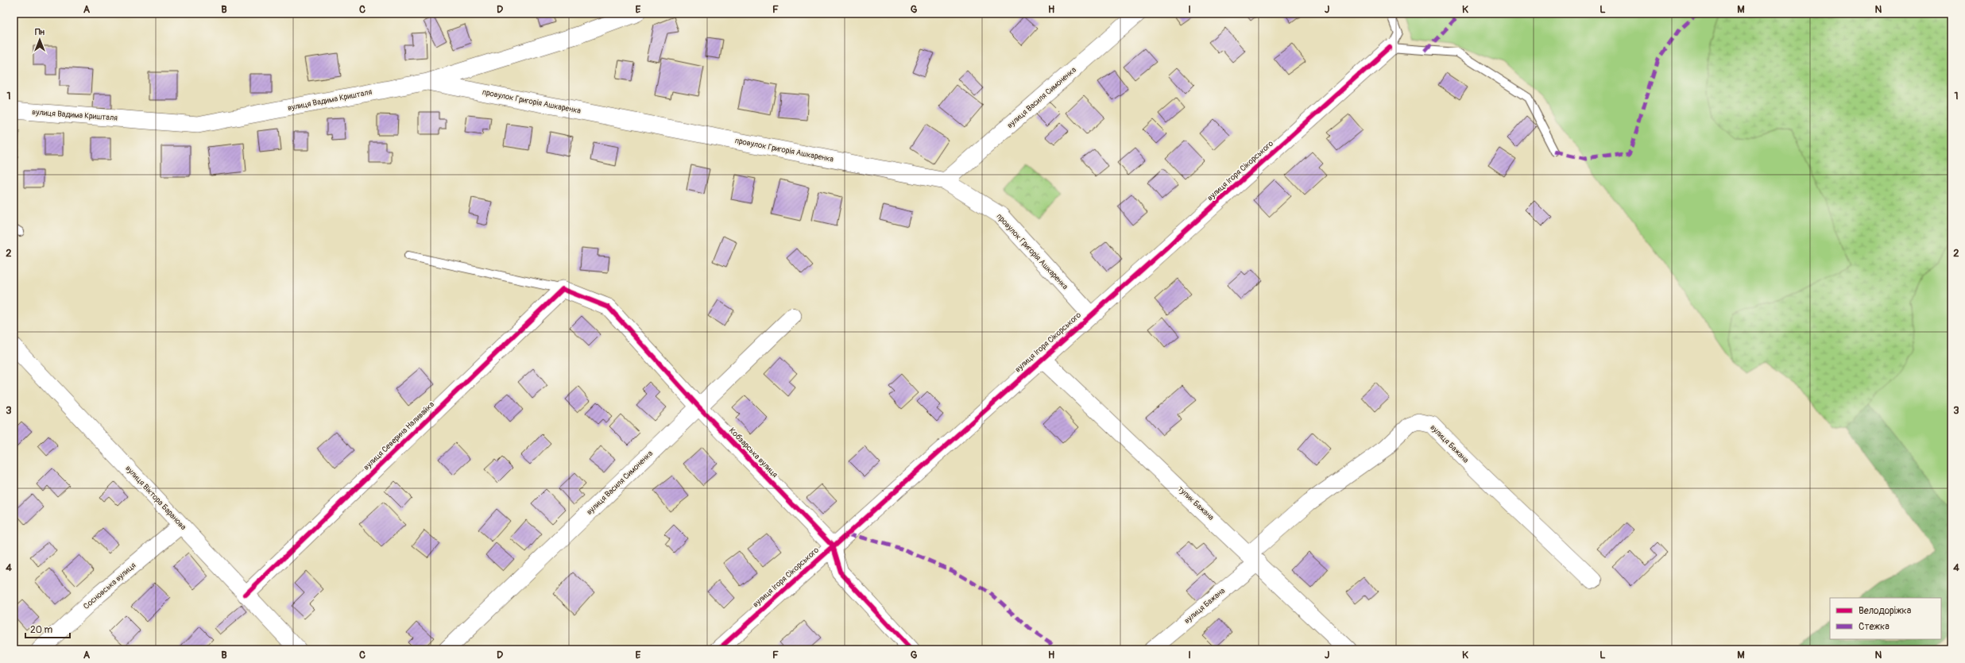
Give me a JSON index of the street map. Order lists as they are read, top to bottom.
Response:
{
  "streets": {
    "street": [
      "вулиця Василя Симоненка",
      "вулиця Вадима Кришталя",
      "провулок Григорія Ашкаренка",
      "вулиця Ігоря Сікорського",
      "вулиця Северина Наливайка",
      "вулиця Бажана",
      "Кобзарська вулиця",
      "вулиця Віктора Баранова",
      "тупик Бажана",
      "Сосновська вулиця"
    ]
  },
  "crossings": [
    ["вулиця Василя Симоненка", "провулок Григорія Ашкаренка"],
    ["вулиця Василя Симоненка", "Кобзарська вулиця"],
    ["вулиця Вадима Кришталя", "провулок Григорія Ашкаренка"],
    ["провулок Григорія Ашкаренка", "вулиця Ігоря Сікорського"],
    ["вулиця Ігоря Сікорського", "Кобзарська вулиця"],
    ["вулиця Ігоря Сікорського", "тупик Бажана"],
    ["вулиця Северина Наливайка", "Кобзарська вулиця"],
    ["вулиця Северина Наливайка", "вулиця Віктора Баранова"],
    ["вулиця Бажана", "тупик Бажана"],
    ["вулиця Віктора Баранова", "Сосновська вулиця"]
  ],
  "legend": ["Велодоріжка", "Стежка"],
  "scale_bar": "20 m",
  "north": "top",
  "grid": {
    "columns": [
      "A",
      "B",
      "C",
      "D",
      "E",
      "F",
      "G",
      "H",
      "I",
      "J",
      "K",
      "L",
      "M",
      "N"
    ],
    "rows": [
      "1",
      "2",
      "3",
      "4"
    ]
  }
}
